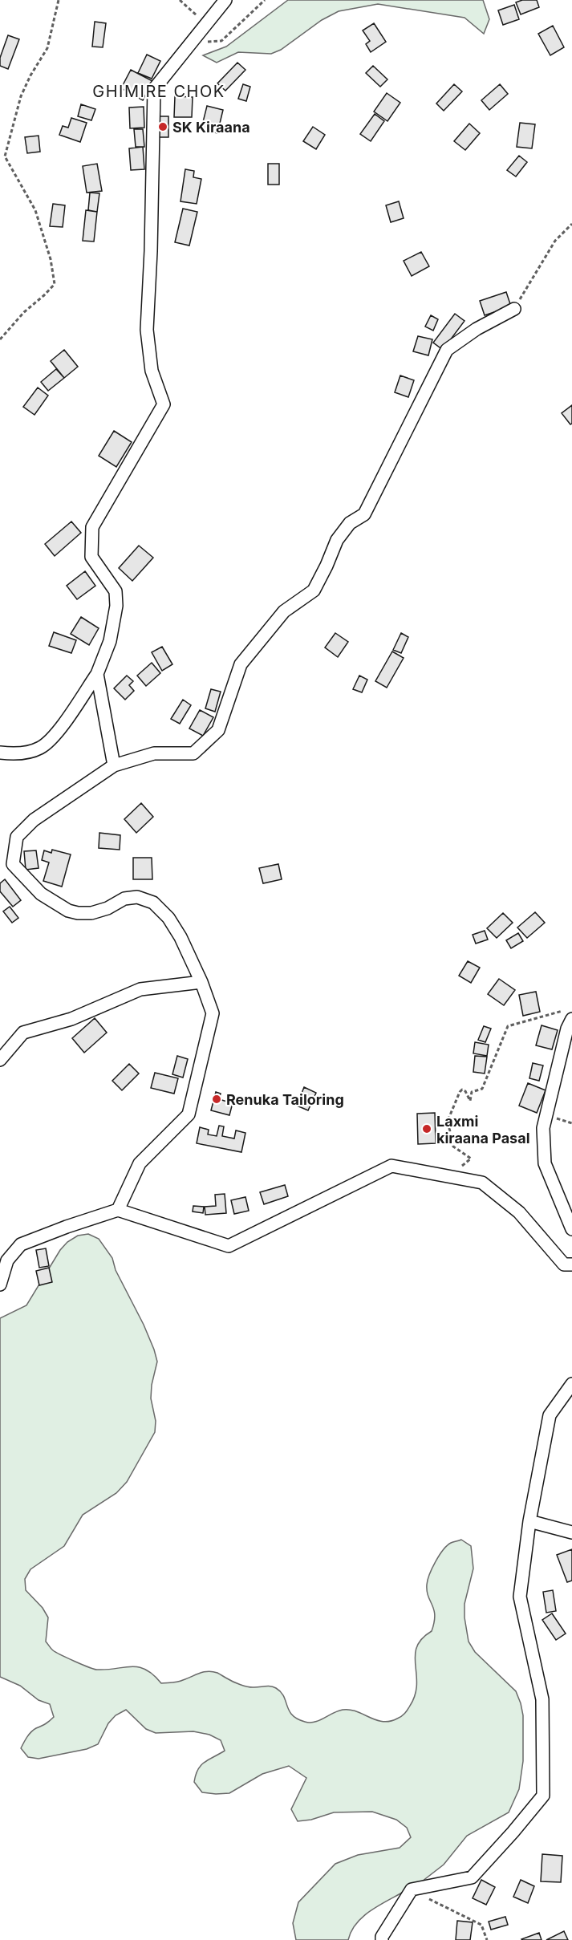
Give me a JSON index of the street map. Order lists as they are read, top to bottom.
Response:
{
  "districts": ["GHIMIRE CHOK"],
  "places": ["SK Kiraana", "Renuka Tailoring", "Laxmi kiraana Pasal"]
}
